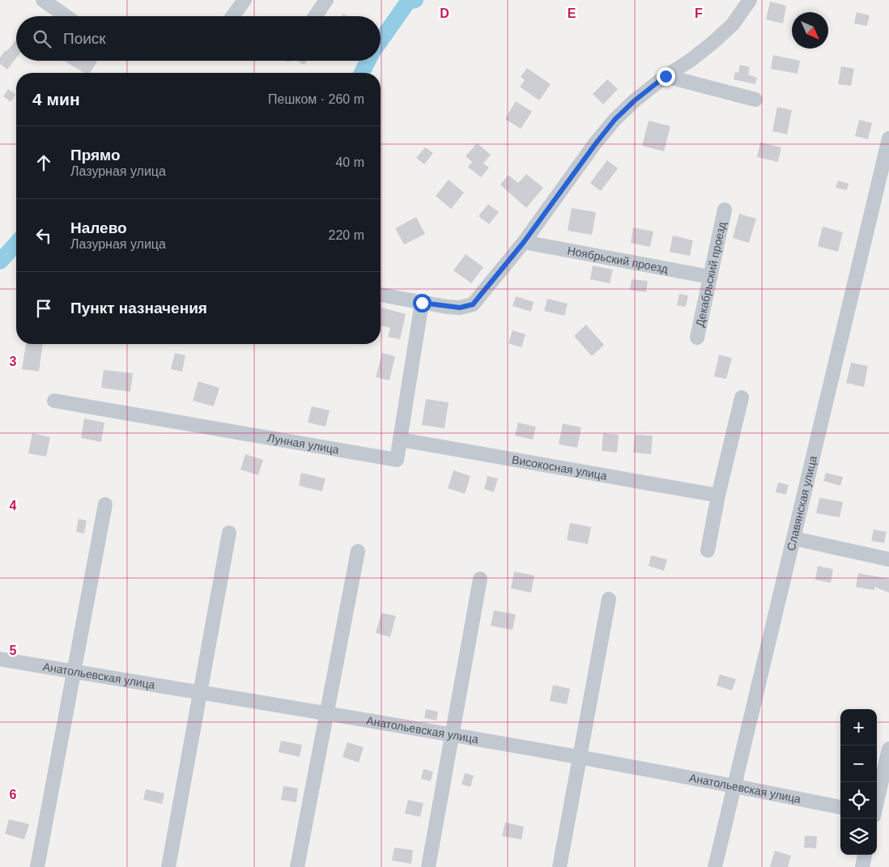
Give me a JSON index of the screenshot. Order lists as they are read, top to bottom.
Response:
{
  "streets": {
    "street": [
      "Ноябрьский проезд",
      "Декабрьский проезд",
      "Лунная улица",
      "Високосная улица",
      "Славянская улица",
      "Анатольевская улица"
    ]
  },
  "crossings": [
    ["Ноябрьский проезд", "Декабрьский проезд"],
    ["Лунная улица", "Високосная улица"],
    ["Славянская улица", "Анатольевская улица"]
  ],
  "north": "bottom right",
  "page": {
    "search": "Поиск",
    "heading": ["4 мин", "Пешком · 260 m"],
    "list": [
      ["Прямо", "Лазурная улица", "40 m"],
      ["Налево", "Лазурная улица", "220 m"],
      "Пункт назначения"
    ],
    "map_buttons": ["+", "−"]
  },
  "grid": {
    "columns": ["D", "E", "F"],
    "rows": [
      "3",
      "4",
      "5",
      "6"
    ]
  }
}
